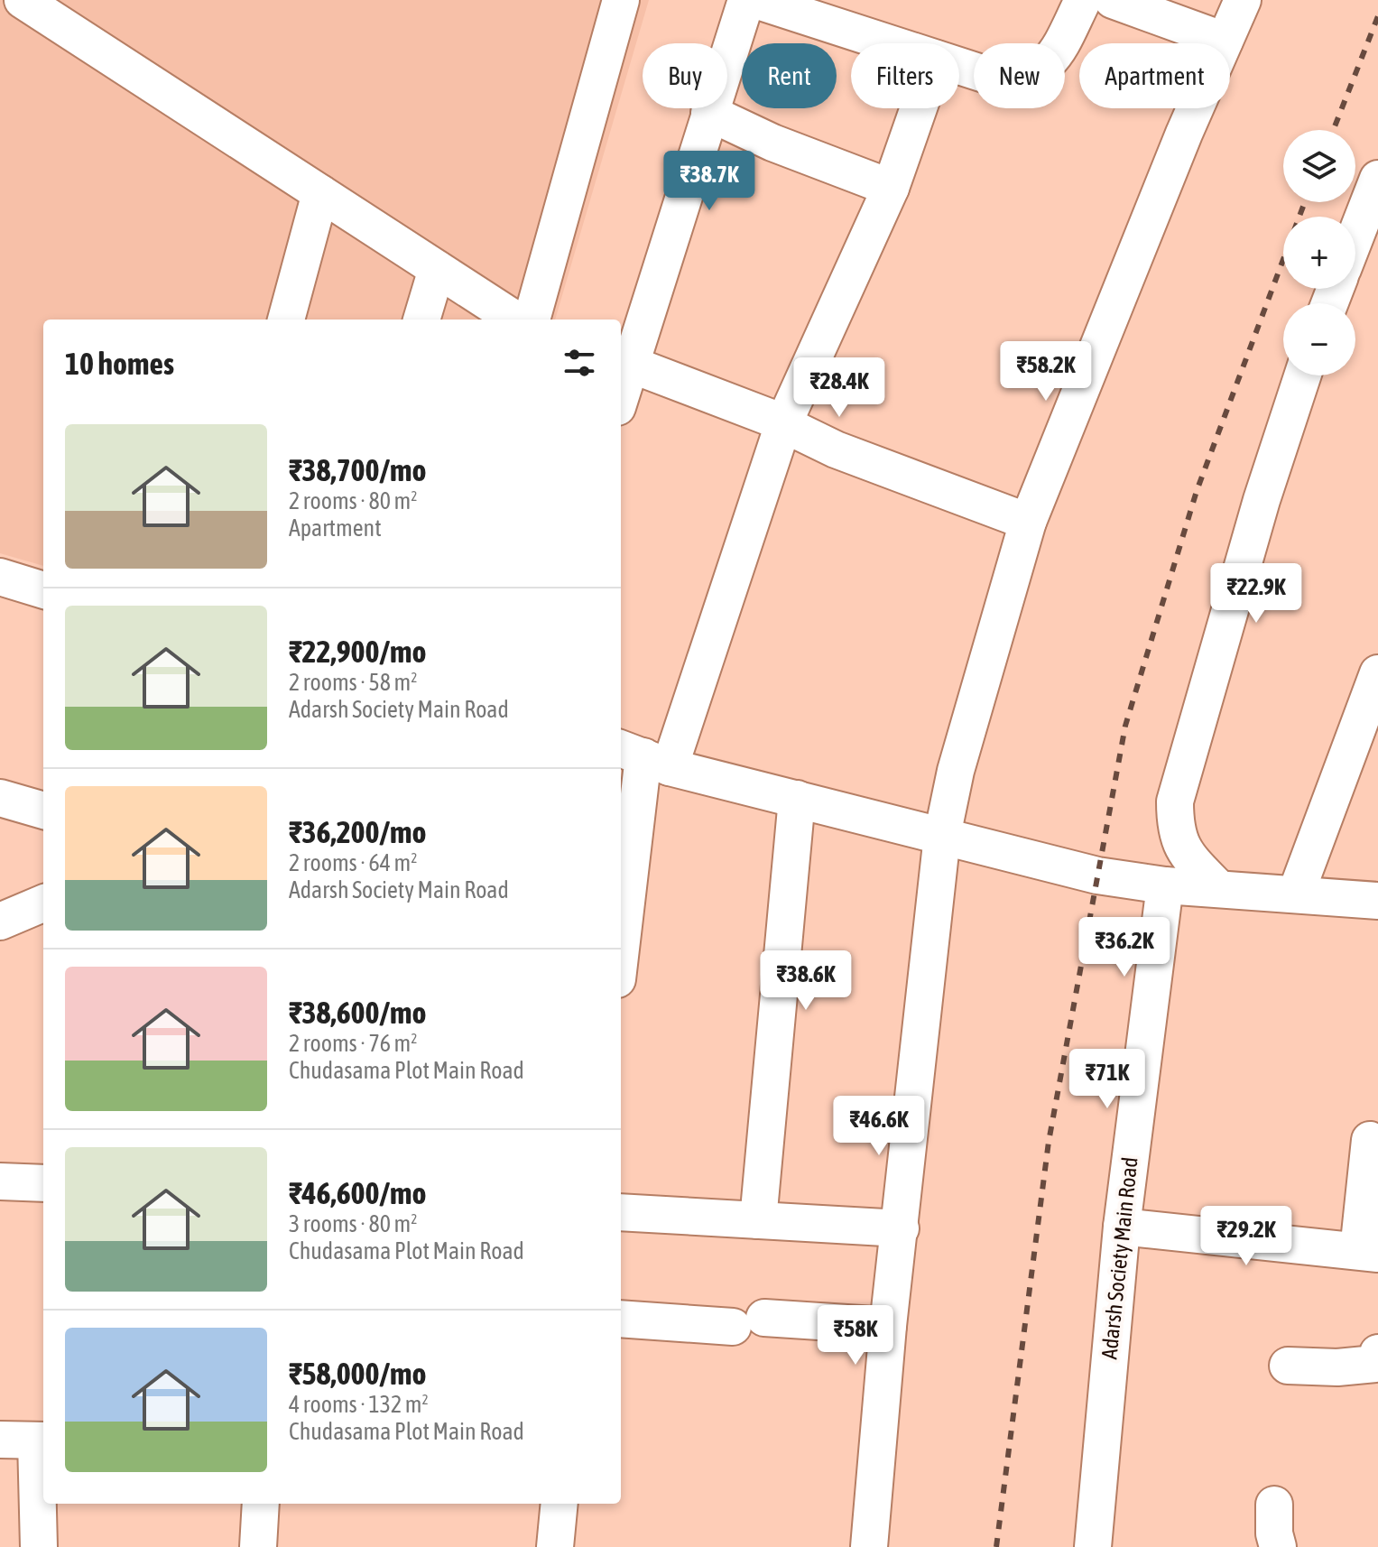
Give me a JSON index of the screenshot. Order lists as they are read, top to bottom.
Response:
{
  "streets": {
    "street": ["Adarsh Society Main Road"]
  },
  "page": {
    "chip": [
      "Buy",
      "Rent",
      "Filters",
      "New",
      "Apartment"
    ],
    "map_buttons": ["+", "−"],
    "price": [
      "₹38.7K",
      "₹58.2K",
      "₹28.4K",
      "₹22.9K",
      "₹36.2K",
      "₹38.6K",
      "₹71K",
      "₹46.6K",
      "₹29.2K",
      "₹58K"
    ],
    "heading": "10 homes",
    "list": [
      {
        "name": "₹38,700/mo",
        "note": "2 rooms · 80 m² · Apartment"
      },
      {
        "name": "₹22,900/mo",
        "note": "2 rooms · 58 m² · Adarsh Society Main Road"
      },
      {
        "name": "₹36,200/mo",
        "note": "2 rooms · 64 m² · Adarsh Society Main Road"
      },
      {
        "name": "₹38,600/mo",
        "note": "2 rooms · 76 m² · Chudasama Plot Main Road"
      },
      {
        "name": "₹46,600/mo",
        "note": "3 rooms · 80 m² · Chudasama Plot Main Road"
      },
      {
        "name": "₹58,000/mo",
        "note": "4 rooms · 132 m² · Chudasama Plot Main Road"
      }
    ]
  }
}
